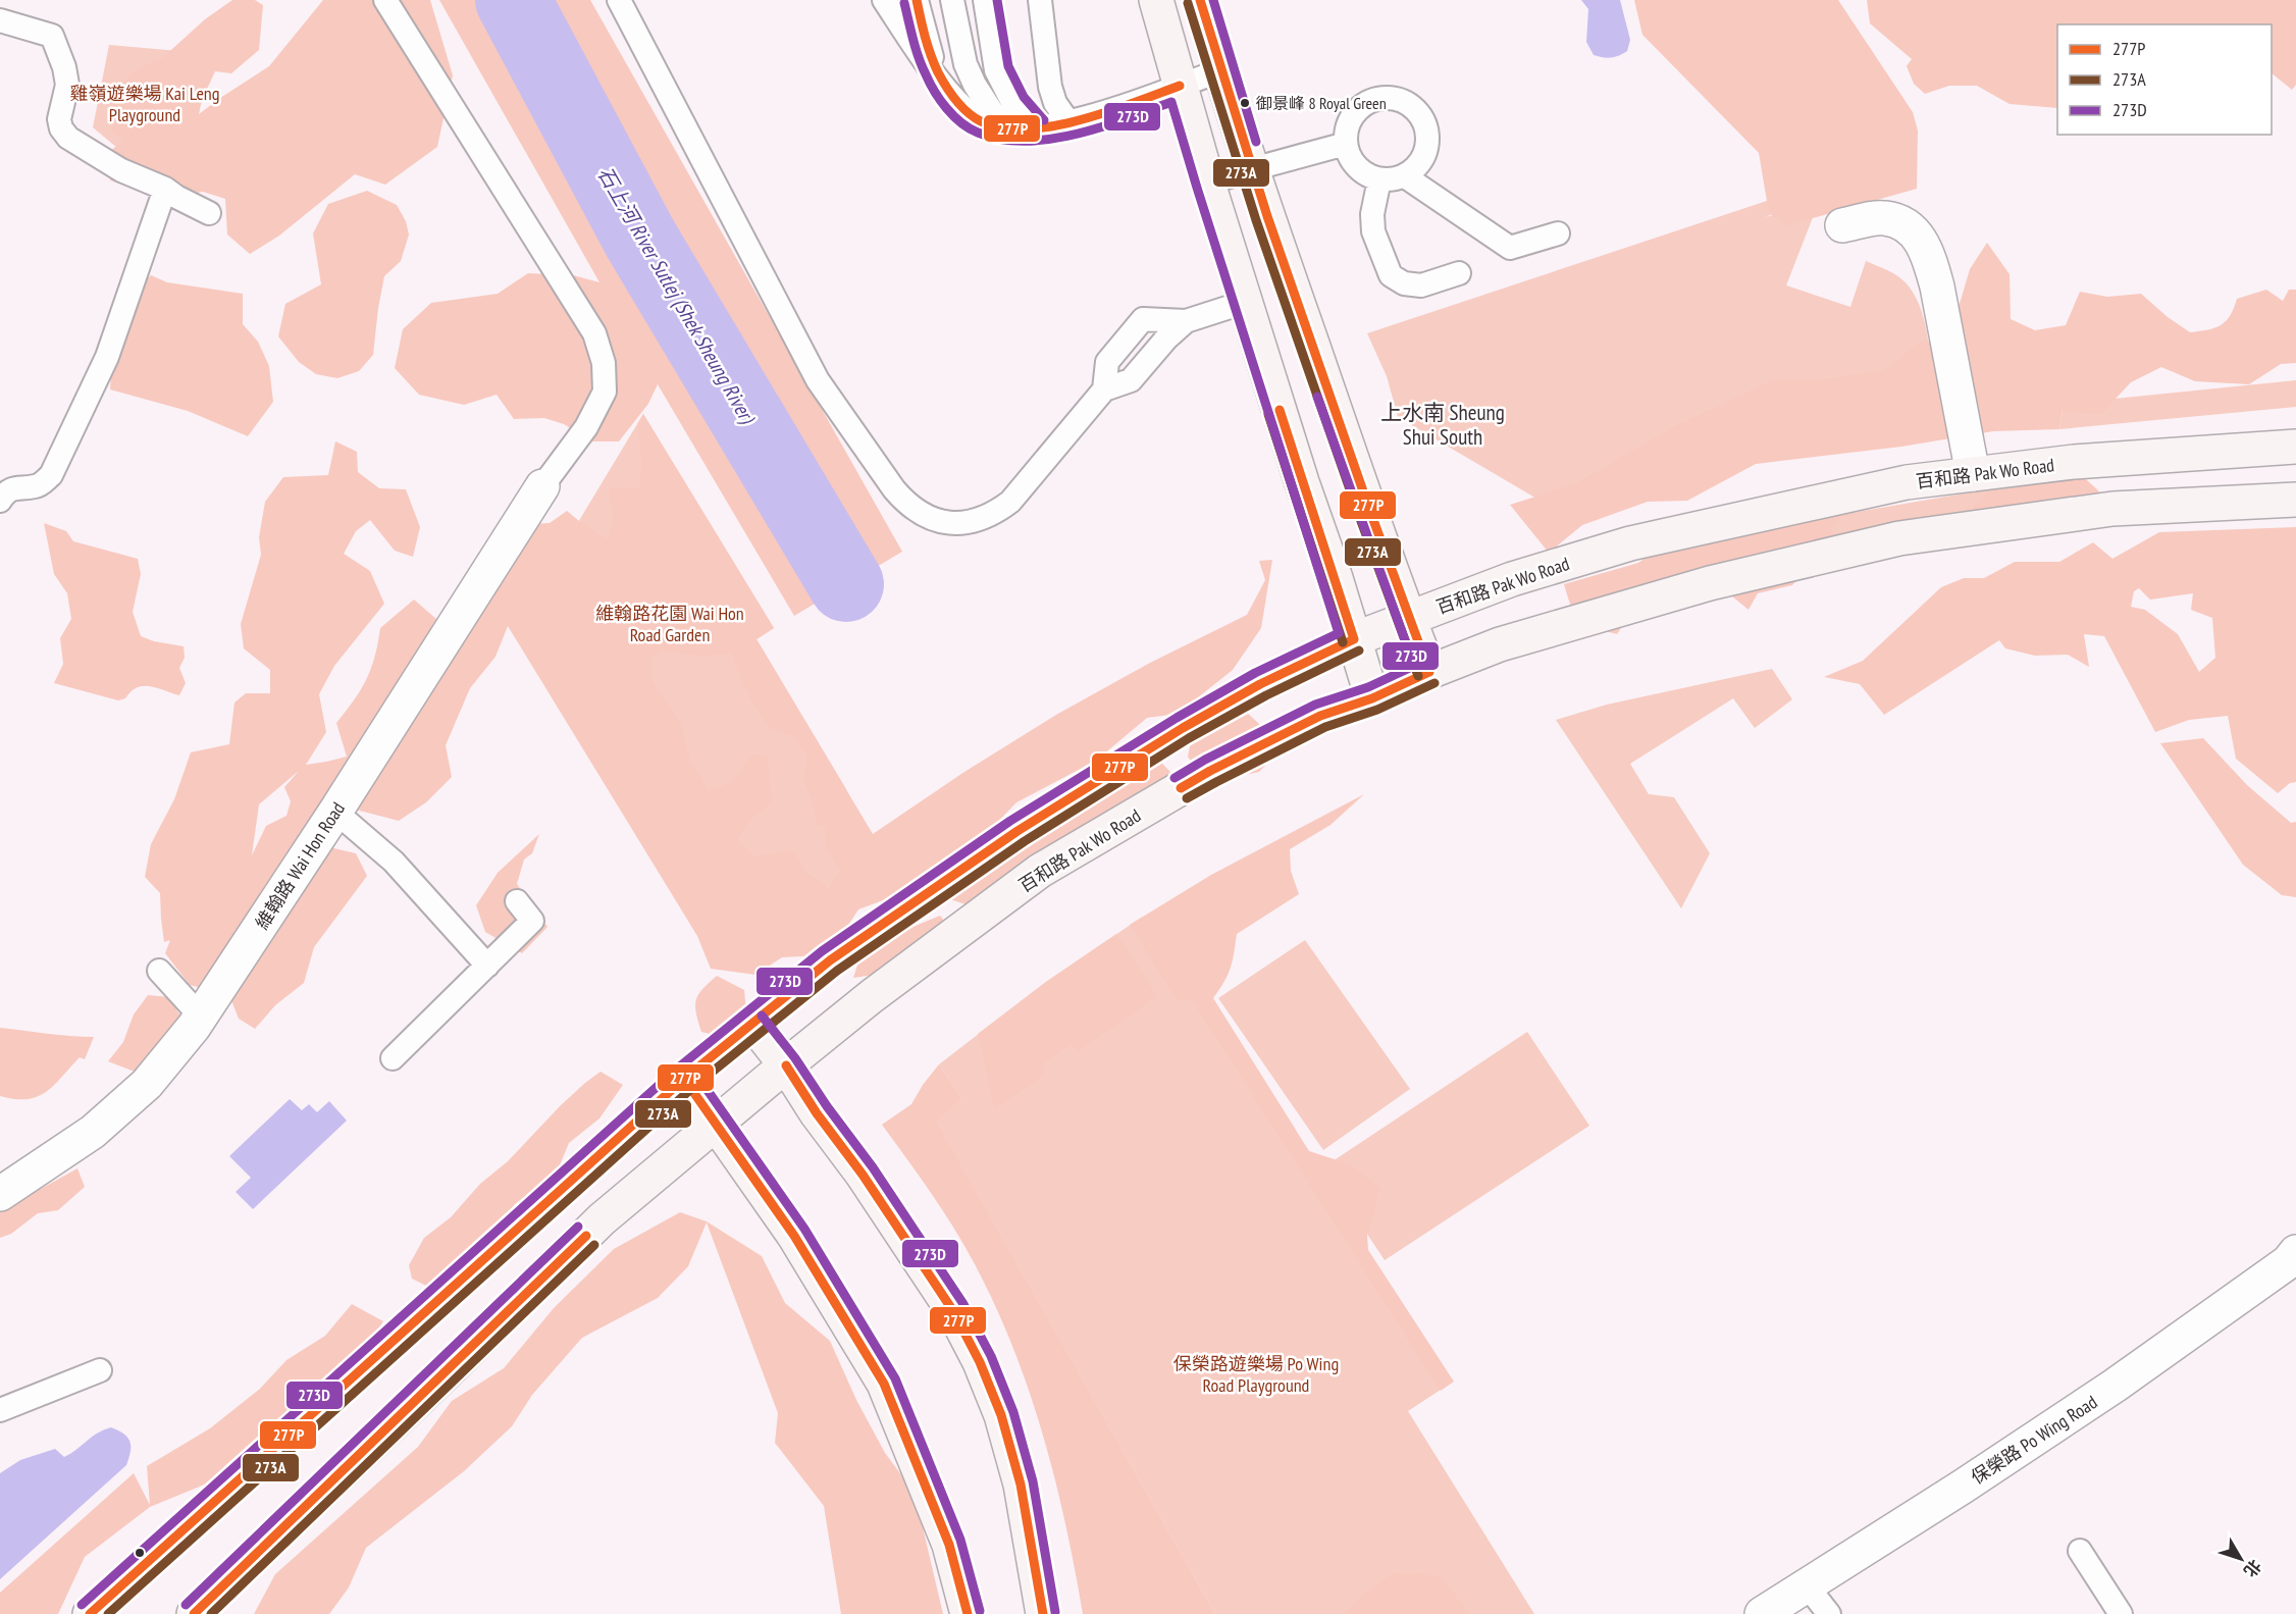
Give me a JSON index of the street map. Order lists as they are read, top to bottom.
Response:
{
  "streets": {
    "main road": ["百和路 Pak Wo Road"],
    "street": ["維翰路 Wai Hon Road", "保榮路 Po Wing Road"]
  },
  "districts": ["上水南 Sheung Shui South"],
  "water": ["石上河 River Sutlej (Shek Sheung River)"],
  "parks": ["雞嶺遊樂場 Kai Leng Playground", "維翰路花園 Wai Hon Road Garden", "保榮路遊樂場 Po Wing Road Playground"],
  "places": ["御景峰 8 Royal Green"],
  "lines": ["transit line 277P", "transit line 273D", "transit line 273A"],
  "legend": ["277P", "273A", "273D"],
  "north": "bottom right"
}
